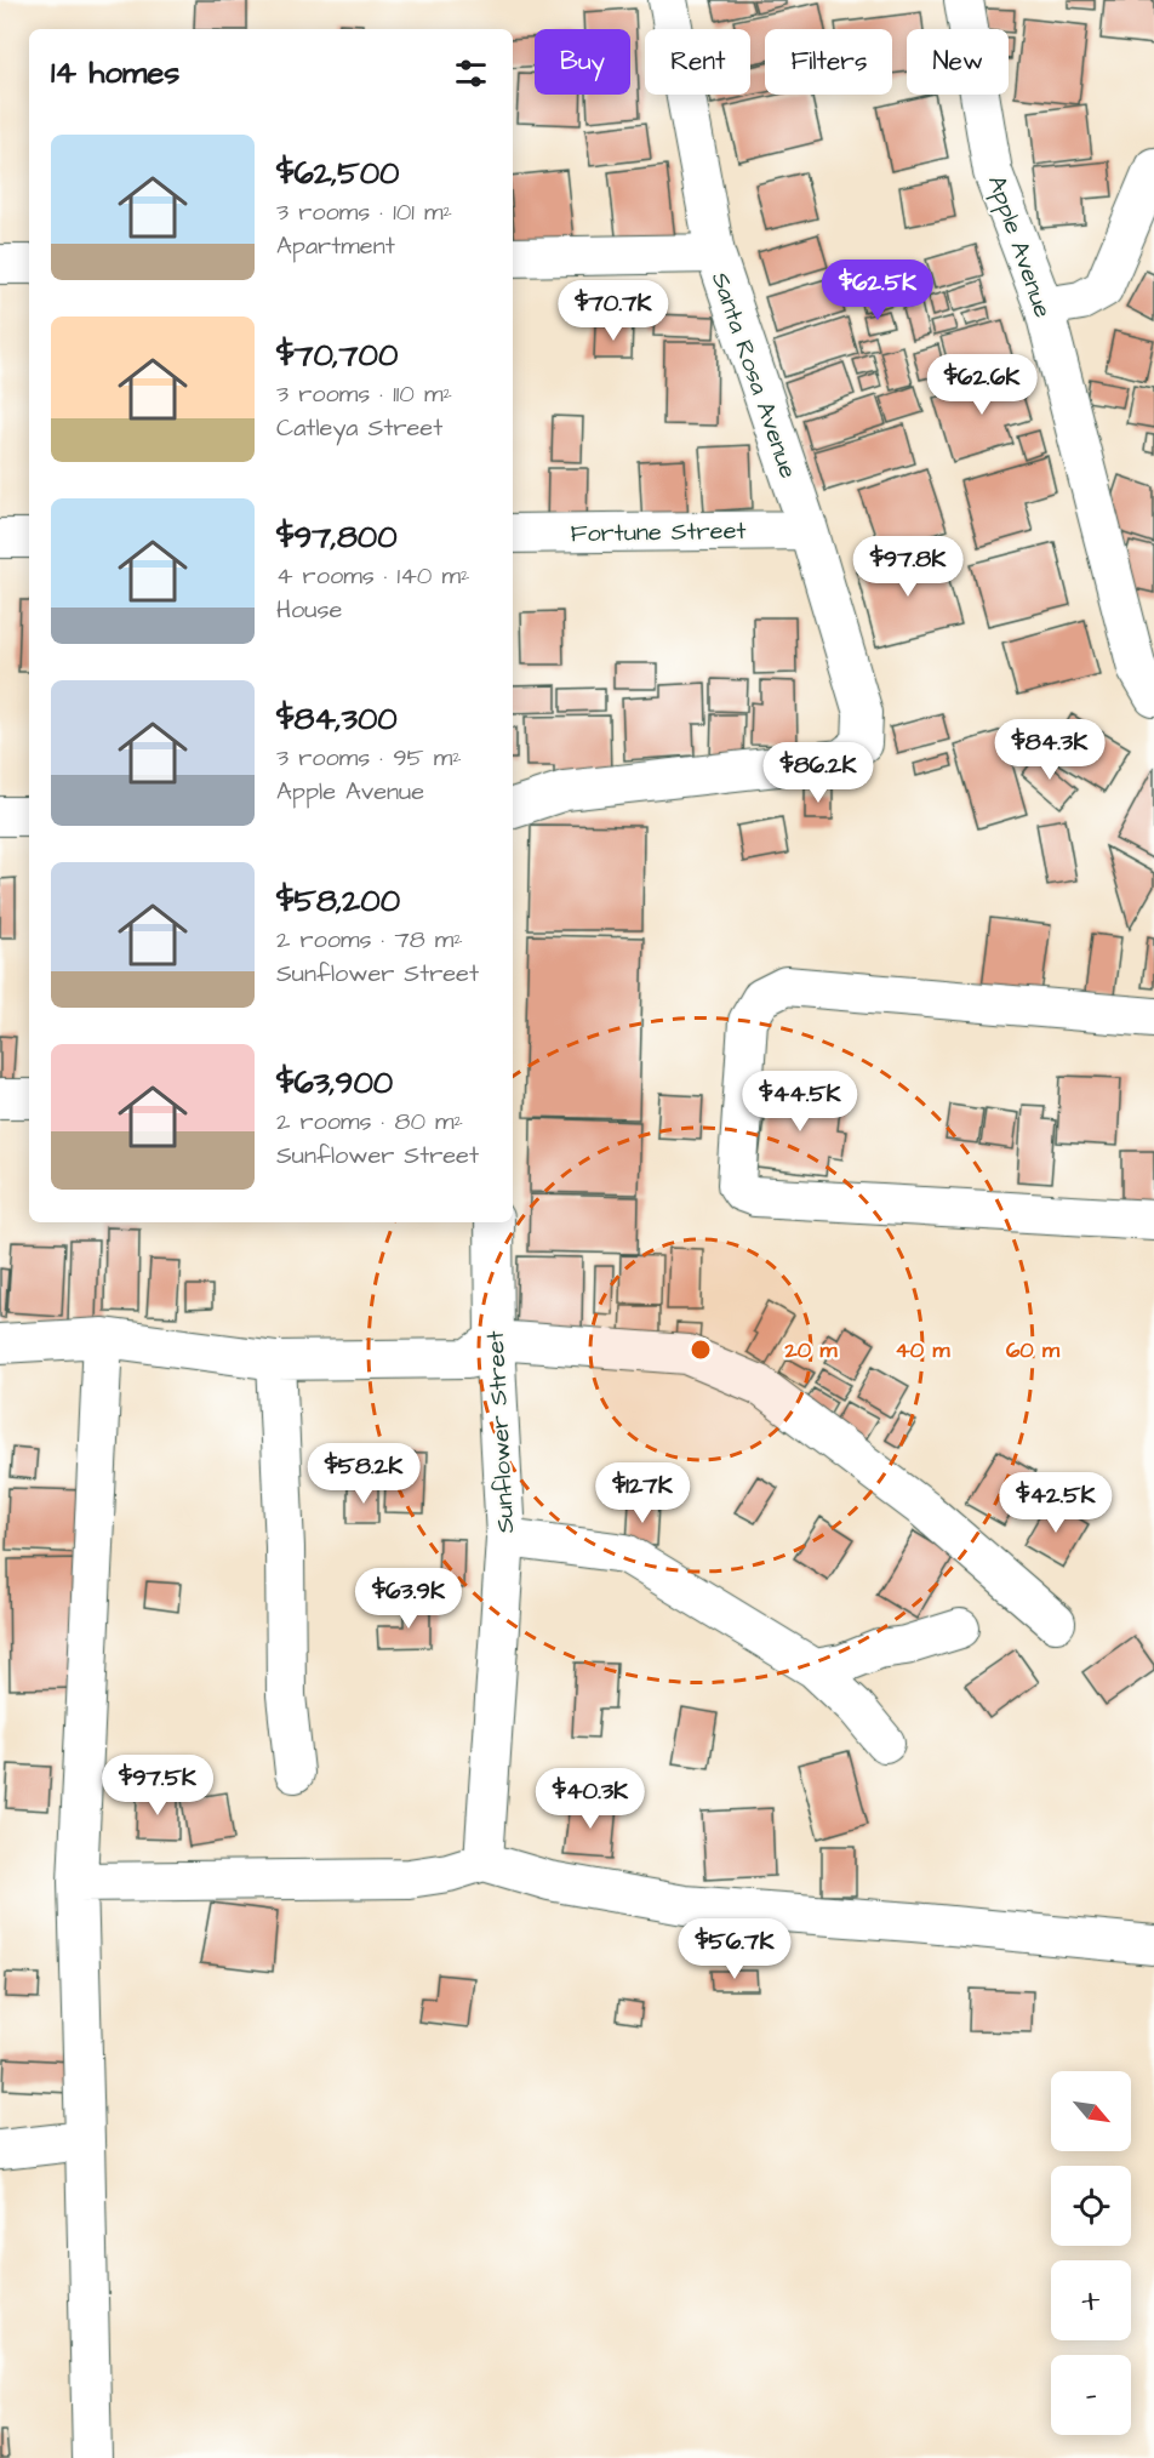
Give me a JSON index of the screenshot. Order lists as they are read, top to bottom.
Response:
{
  "streets": {
    "street": [
      "Apple Avenue",
      "Santa Rosa Avenue",
      "Fortune Street",
      "Sunflower Street"
    ]
  },
  "crossings": [
    ["Santa Rosa Avenue", "Fortune Street"]
  ],
  "north": "bottom right",
  "page": {
    "chip": [
      "Buy",
      "Rent",
      "Filters",
      "New"
    ],
    "heading": "14 homes",
    "list": [
      {
        "name": "$62,500",
        "note": "3 rooms · 101 m² · Apartment"
      },
      {
        "name": "$70,700",
        "note": "3 rooms · 110 m² · Catleya Street"
      },
      {
        "name": "$97,800",
        "note": "4 rooms · 140 m² · House"
      },
      {
        "name": "$84,300",
        "note": "3 rooms · 95 m² · Apple Avenue"
      },
      {
        "name": "$58,200",
        "note": "2 rooms · 78 m² · Sunflower Street"
      },
      {
        "name": "$63,900",
        "note": "2 rooms · 80 m² · Sunflower Street"
      }
    ],
    "price": [
      "$62.5K",
      "$70.7K",
      "$62.6K",
      "$97.8K",
      "$84.3K",
      "$86.2K",
      "$44.5K",
      "$58.2K",
      "$127K",
      "$42.5K",
      "$63.9K",
      "$97.5K",
      "$40.3K",
      "$56.7K"
    ],
    "map_buttons": ["+", "−"]
  },
  "rings": ["20 m", "40 m", "60 m"]
}
